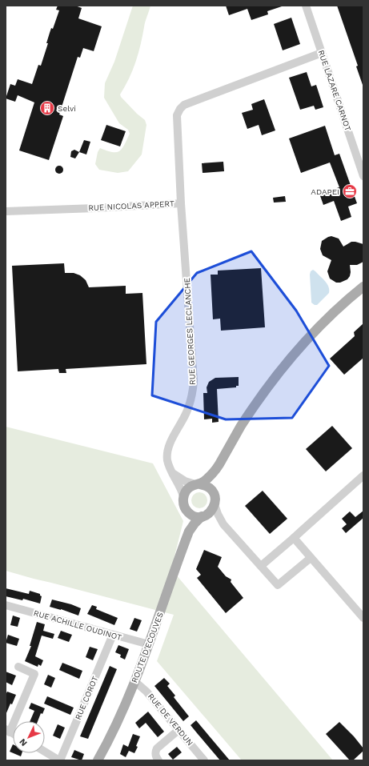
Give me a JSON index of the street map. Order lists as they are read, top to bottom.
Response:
{
  "streets": {
    "main road": ["ROUTE D'ECOUVES"],
    "street": [
      "RUE LAZARE CARNOT",
      "RUE NICOLAS APPERT",
      "RUE GEORGES LECLANCHE",
      "RUE ACHILLE OUDINOT",
      "RUE COROT",
      "RUE DE VERDUN"
    ]
  },
  "crossings": [
    ["RUE LAZARE CARNOT", "RUE NICOLAS APPERT"],
    ["RUE NICOLAS APPERT", "RUE GEORGES LECLANCHE"],
    ["RUE ACHILLE OUDINOT", "ROUTE D'ECOUVES"],
    ["RUE ACHILLE OUDINOT", "RUE COROT"],
    ["ROUTE D'ECOUVES", "RUE DE VERDUN"]
  ],
  "places": {
    "building": ["Selvi"],
    "office": ["ADAPEI"]
  },
  "north": "bottom left"
}
